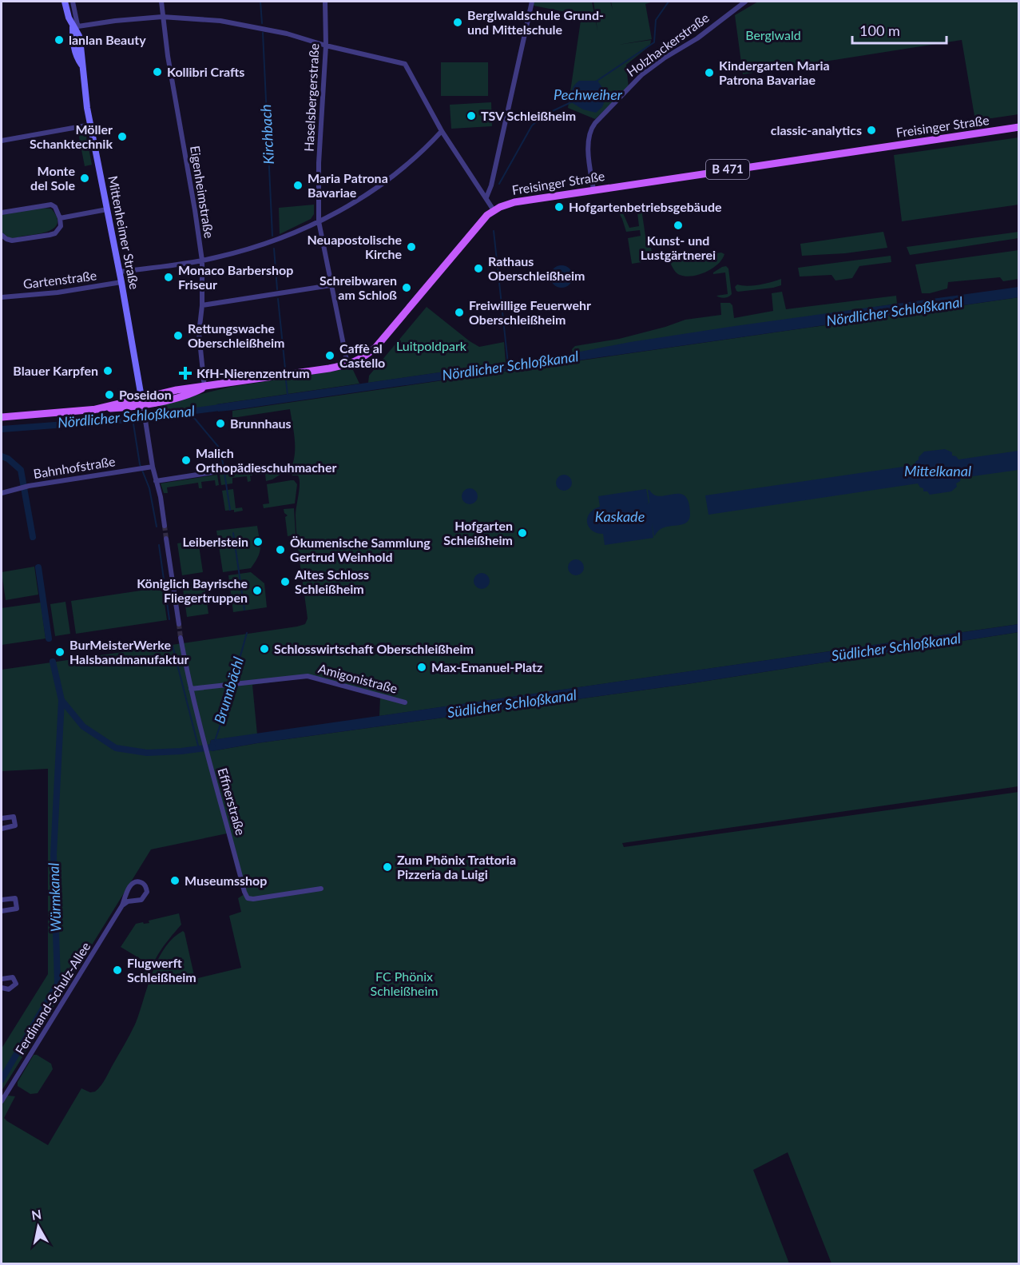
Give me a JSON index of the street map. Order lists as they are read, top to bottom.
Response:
{
  "streets": {
    "main road": ["Freisinger Straße", "B 471", "Mittenheimer Straße"],
    "street": [
      "Holzhackerstraße",
      "Haselsbergerstraße",
      "Eigenheimstraße",
      "Gartenstraße",
      "Bahnhofstraße",
      "Amigonistraße",
      "Effnerstraße",
      "Ferdinand-Schulz-Allee"
    ]
  },
  "crossings": [
    ["Holzhackerstraße", "Freisinger Straße"],
    ["Haselsbergerstraße", "Freisinger Straße"],
    ["Freisinger Straße", "B 471"],
    ["Freisinger Straße", "Eigenheimstraße"],
    ["Freisinger Straße", "Mittenheimer Straße"],
    ["B 471", "Mittenheimer Straße"],
    ["Mittenheimer Straße", "Gartenstraße"],
    ["Amigonistraße", "Effnerstraße"]
  ],
  "water": [
    "Pechweiher",
    "Kirchbach",
    "Nördlicher Schloßkanal",
    "Mittelkanal",
    "Kaskade",
    "Südlicher Schloßkanal",
    "Brunnbächl",
    "Würmkanal"
  ],
  "parks": ["Berglwald", "Luitpoldpark", "FC Phönix Schleißheim"],
  "places": {
    "other": [
      "Berglwaldschule Grund- und Mittelschule",
      "lanlan Beauty",
      "Kollibri Crafts",
      "Kindergarten Maria Patrona Bavariae",
      "TSV Schleißheim",
      "classic-analytics",
      "Möller Schanktechnik",
      "Monte del Sole",
      "Maria Patrona Bavariae",
      "Hofgartenbetriebsgebäude",
      "Kunst- und Lustgärtnerei",
      "Neuapostolische Kirche",
      "Rathaus Oberschleißheim",
      "Monaco Barbershop Friseur",
      "Schreibwaren am Schloß",
      "Freiwillige Feuerwehr Oberschleißheim",
      "Rettungswache Oberschleißheim",
      "Caffè al Castello",
      "Blauer Karpfen",
      "Poseidon",
      "Brunnhaus",
      "Malich Orthopädieschuhmacher",
      "Hofgarten Schleißheim",
      "Leiberlstein",
      "Ökumenische Sammlung Gertrud Weinhold",
      "Altes Schloss Schleißheim",
      "Königlich Bayrische Fliegertruppen",
      "Schlosswirtschaft Oberschleißheim",
      "BurMeisterWerke Halsbandmanufaktur",
      "Max-Emanuel-Platz",
      "Zum Phönix Trattoria Pizzeria da Luigi",
      "Museumsshop",
      "Flugwerft Schleißheim"
    ],
    "health": ["KfH-Nierenzentrum"]
  },
  "scale_bar": "100 m",
  "north": "top"
}
